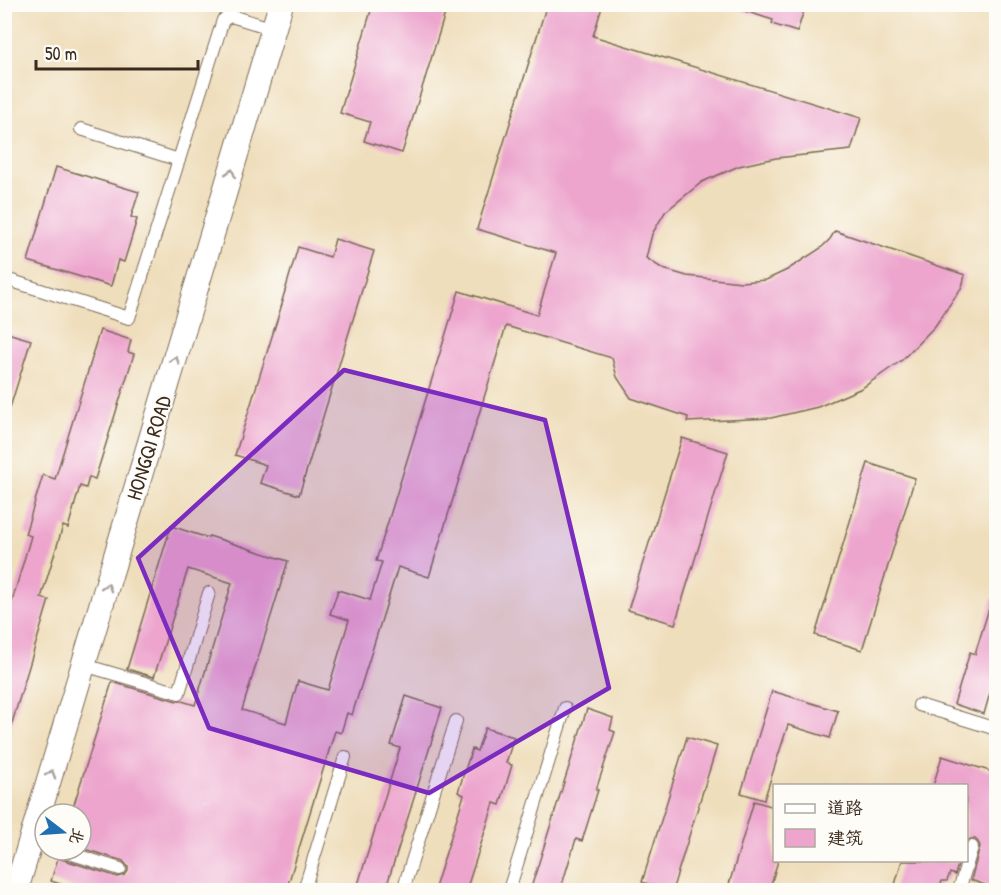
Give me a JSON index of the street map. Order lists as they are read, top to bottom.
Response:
{
  "streets": {
    "street": ["HONGQI ROAD"]
  },
  "one_way": ["HONGQI ROAD"],
  "legend": ["道路", "建筑"],
  "scale_bar": "50 m",
  "north": "right"
}
